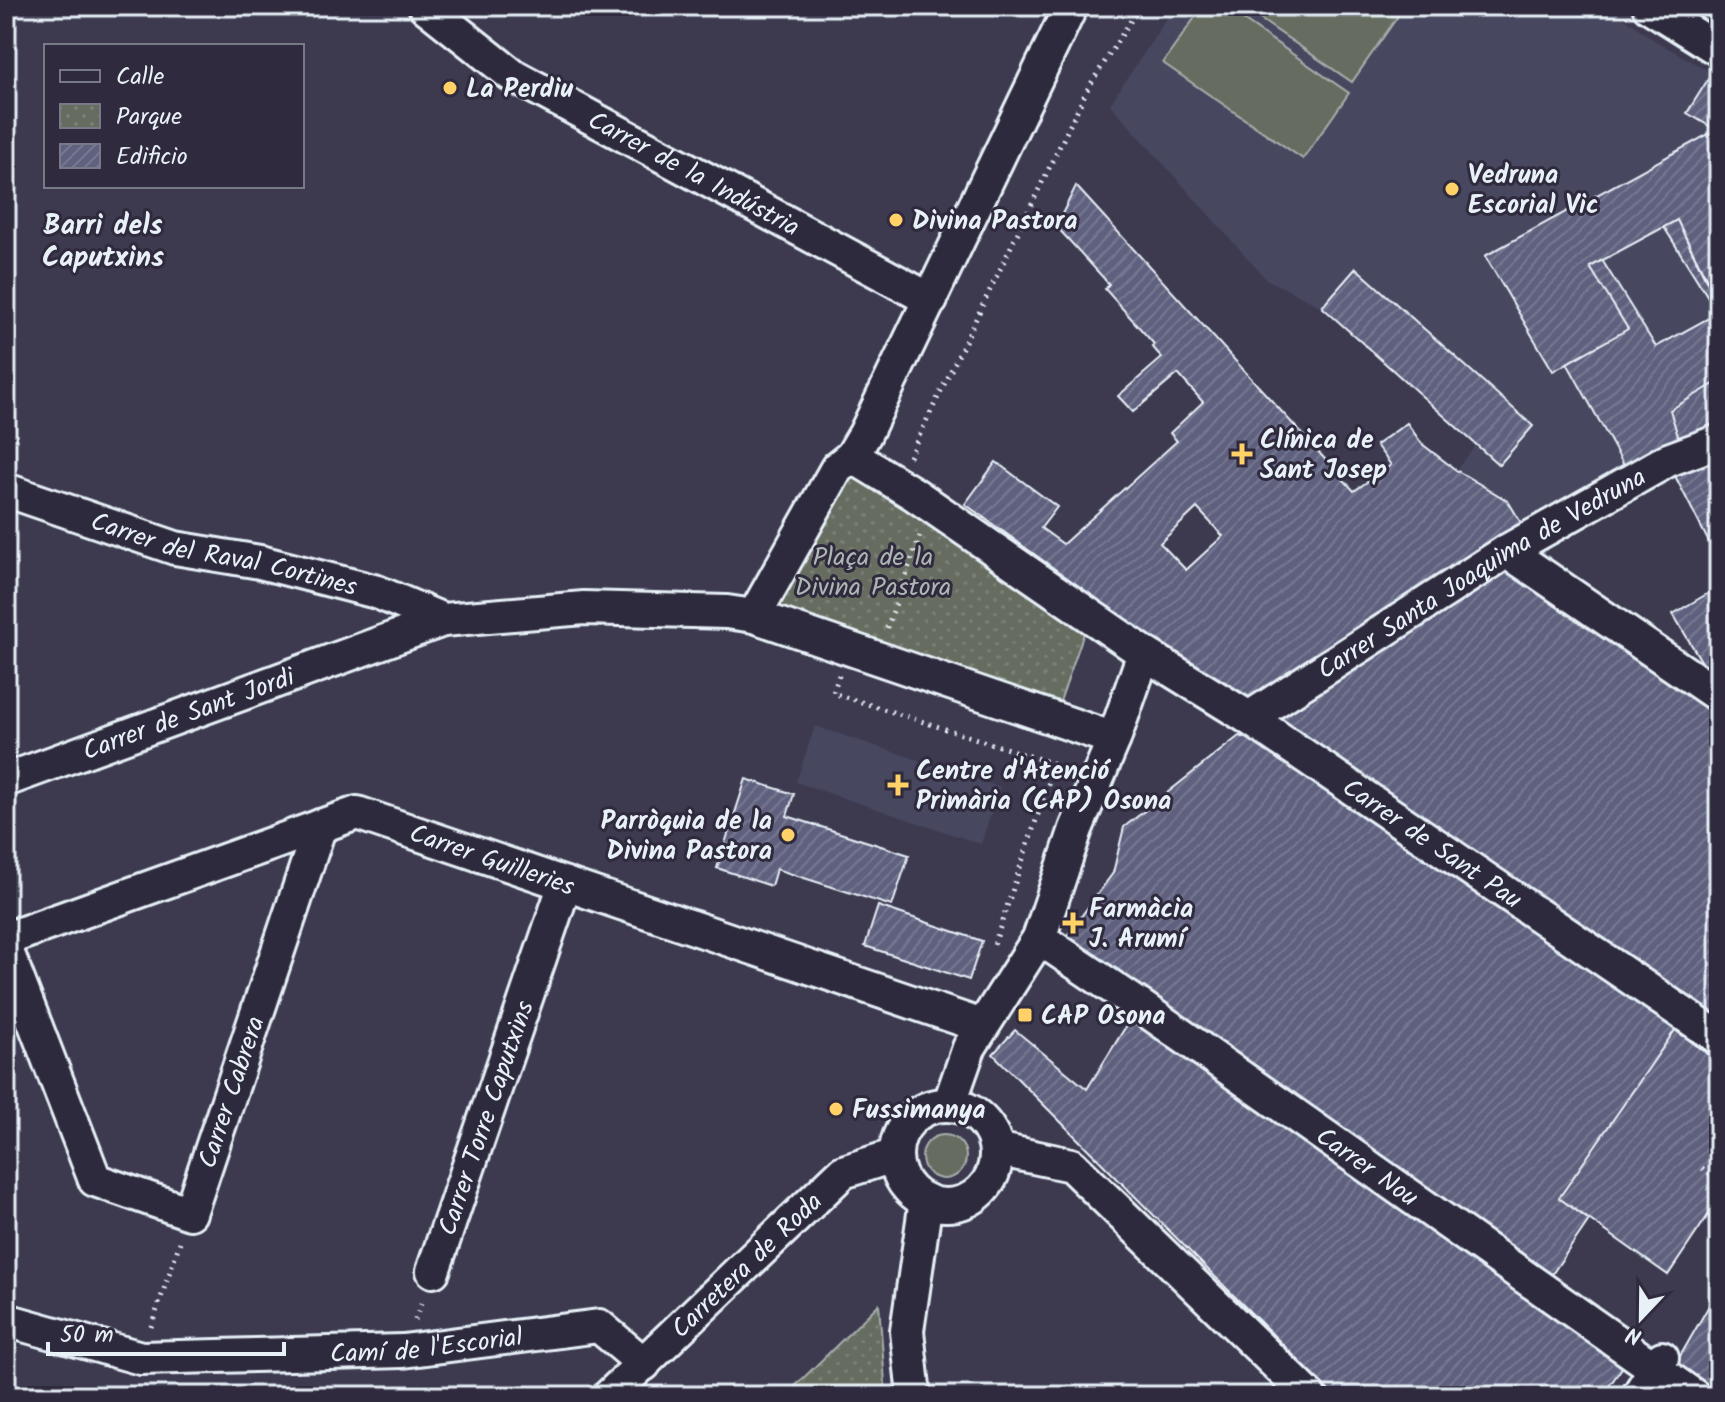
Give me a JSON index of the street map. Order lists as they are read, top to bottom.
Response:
{
  "streets": {
    "street": [
      "Carrer de la Indústria",
      "Carrer del Raval Cortines",
      "Carrer Santa Joaquima de Vedruna",
      "Carrer de Sant Jordi",
      "Carrer de Sant Pau",
      "Carrer Guilleries",
      "Carrer Cabrera",
      "Carrer Torre Caputxins",
      "Carrer Nou",
      "Carretera de Roda",
      "Camí de l'Escorial"
    ]
  },
  "crossings": [
    ["Carrer del Raval Cortines", "Carrer de Sant Jordi"],
    ["Carrer Santa Joaquima de Vedruna", "Carrer de Sant Pau"],
    ["Carrer Guilleries", "Carrer Cabrera"],
    ["Carrer Guilleries", "Carrer Torre Caputxins"],
    ["Carretera de Roda", "Camí de l'Escorial"]
  ],
  "districts": ["Barri dels Caputxins"],
  "parks": ["Plaça de la Divina Pastora"],
  "places": {
    "other": [
      "La Perdiu",
      "Vedruna Escorial Vic",
      "Divina Pastora",
      "Parròquia de la Divina Pastora",
      "Fussimanya"
    ],
    "health": ["Clínica de Sant Josep", "Centre d'Atenció Primària (CAP) Osona", "Farmàcia J. Arumí"],
    "transit": ["CAP Osona"]
  },
  "legend": ["Calle", "Parque", "Edificio"],
  "scale_bar": "50 m",
  "north": "bottom"
}
